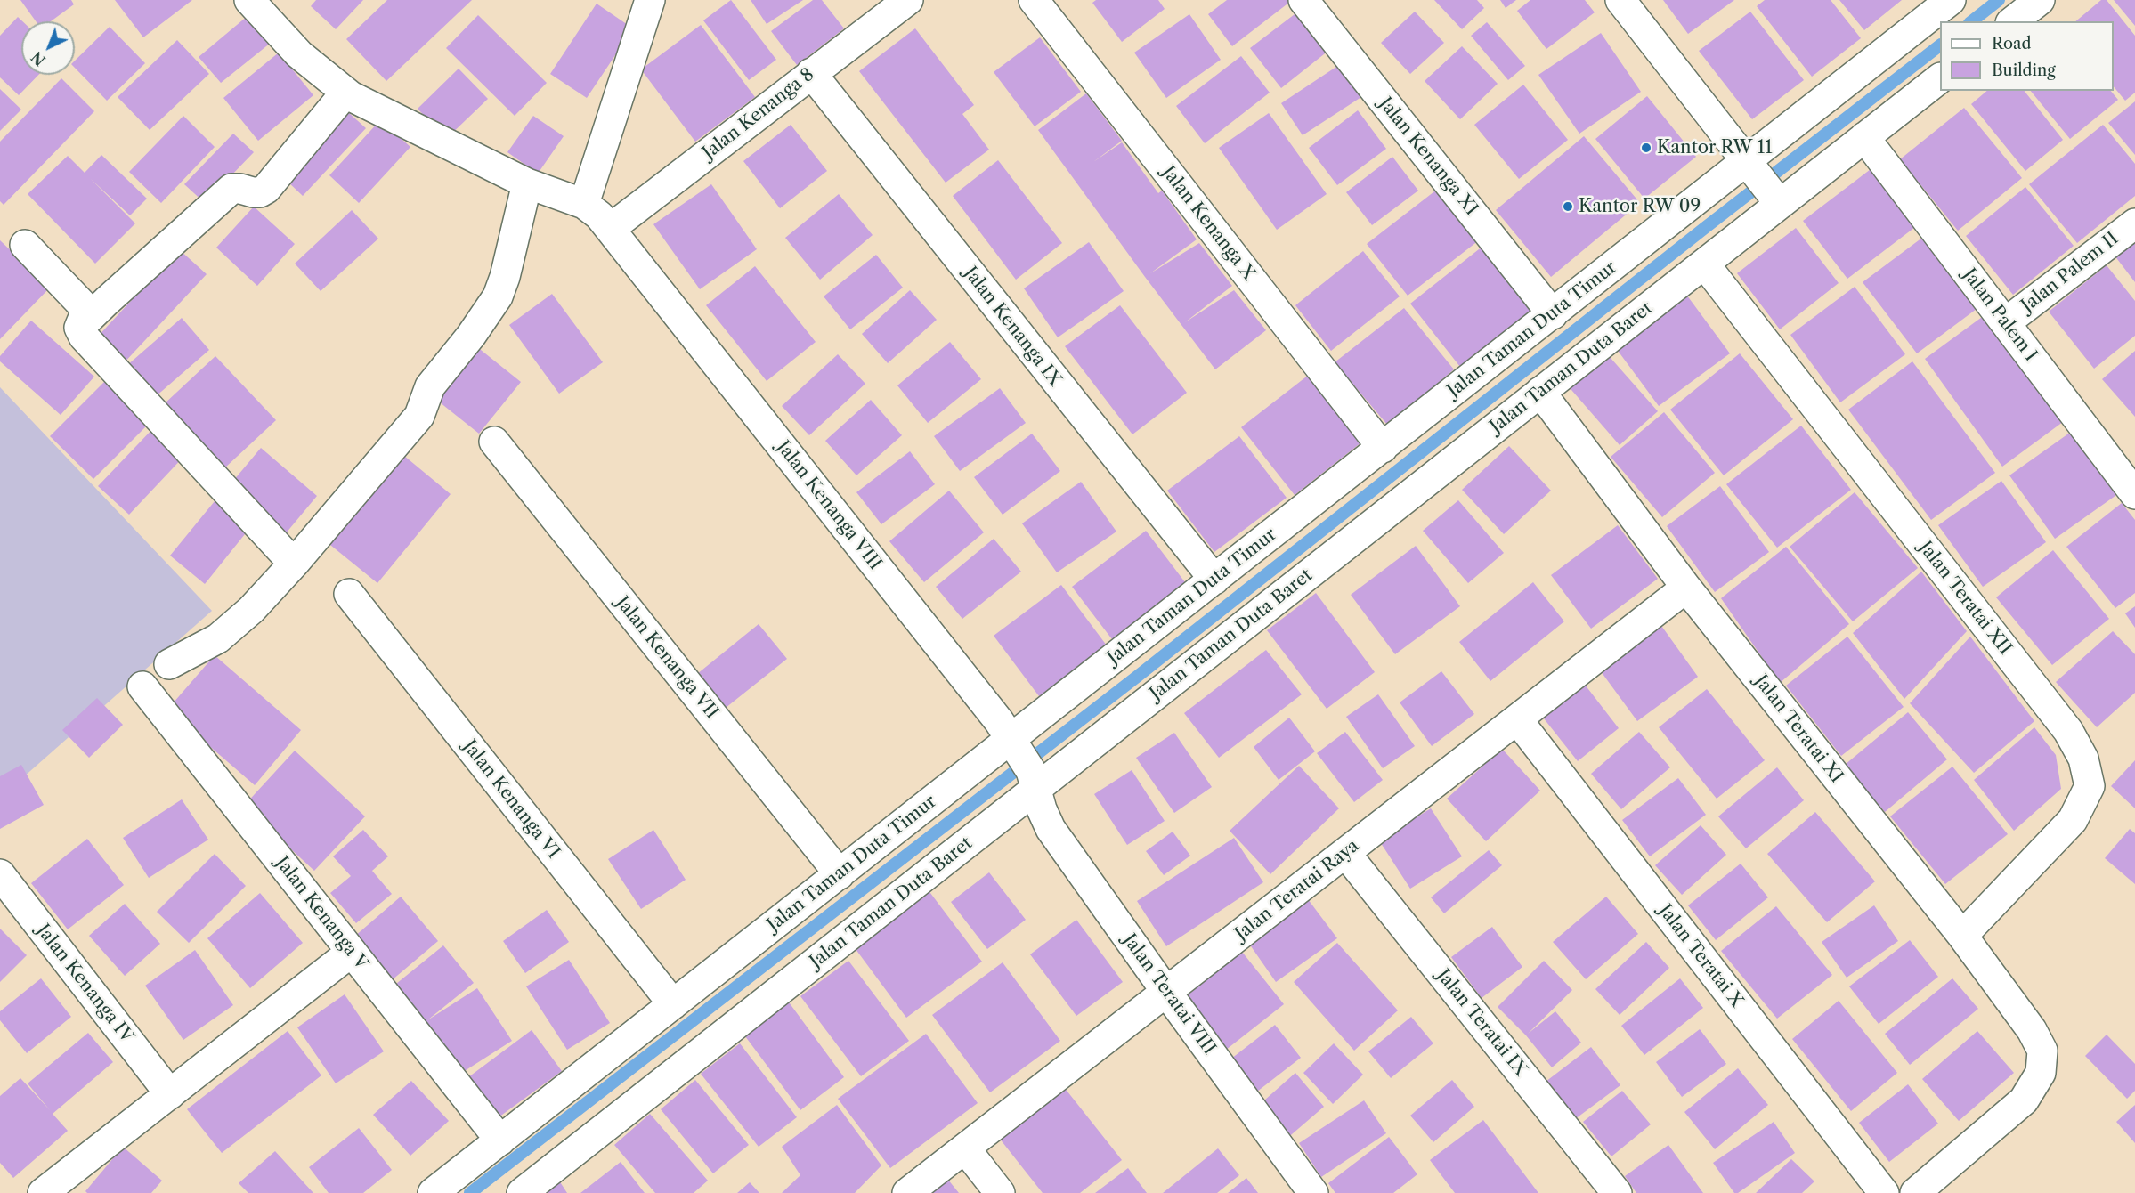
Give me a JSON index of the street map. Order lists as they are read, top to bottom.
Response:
{
  "streets": {
    "street": [
      "Jalan Kenanga 8",
      "Jalan Kenanga XI",
      "Jalan Kenanga X",
      "Jalan Palem II",
      "Jalan Palem I",
      "Jalan Kenanga IX",
      "Jalan Taman Duta Timur",
      "Jalan Taman Duta Baret",
      "Jalan Kenanga VIII",
      "Jalan Teratai XII",
      "Jalan Kenanga VII",
      "Jalan Teratai XI",
      "Jalan Kenanga VI",
      "Jalan Teratai Raya",
      "Jalan Kenanga V",
      "Jalan Teratai X",
      "Jalan Kenanga IV",
      "Jalan Teratai VIII",
      "Jalan Teratai IX"
    ]
  },
  "crossings": [
    ["Jalan Kenanga 8", "Jalan Kenanga IX"],
    ["Jalan Kenanga 8", "Jalan Kenanga VIII"],
    ["Jalan Kenanga XI", "Jalan Taman Duta Timur"],
    ["Jalan Kenanga X", "Jalan Taman Duta Timur"],
    ["Jalan Palem II", "Jalan Palem I"],
    ["Jalan Palem I", "Jalan Taman Duta Baret"],
    ["Jalan Kenanga IX", "Jalan Taman Duta Timur"],
    ["Jalan Taman Duta Timur", "Jalan Taman Duta Baret"],
    ["Jalan Taman Duta Timur", "Jalan Kenanga VIII"],
    ["Jalan Taman Duta Timur", "Jalan Kenanga VII"],
    ["Jalan Taman Duta Timur", "Jalan Kenanga VI"],
    ["Jalan Taman Duta Timur", "Jalan Kenanga V"],
    ["Jalan Taman Duta Baret", "Jalan Kenanga VIII"],
    ["Jalan Taman Duta Baret", "Jalan Teratai XII"],
    ["Jalan Taman Duta Baret", "Jalan Teratai XI"],
    ["Jalan Taman Duta Baret", "Jalan Teratai VIII"],
    ["Jalan Kenanga VIII", "Jalan Teratai VIII"],
    ["Jalan Teratai XII", "Jalan Teratai XI"],
    ["Jalan Teratai XI", "Jalan Teratai Raya"],
    ["Jalan Teratai Raya", "Jalan Teratai X"],
    ["Jalan Teratai Raya", "Jalan Teratai VIII"],
    ["Jalan Teratai Raya", "Jalan Teratai IX"]
  ],
  "places": ["Kantor RW 11", "Kantor RW 09"],
  "legend": ["Road", "Building"],
  "north": "bottom left"
}
